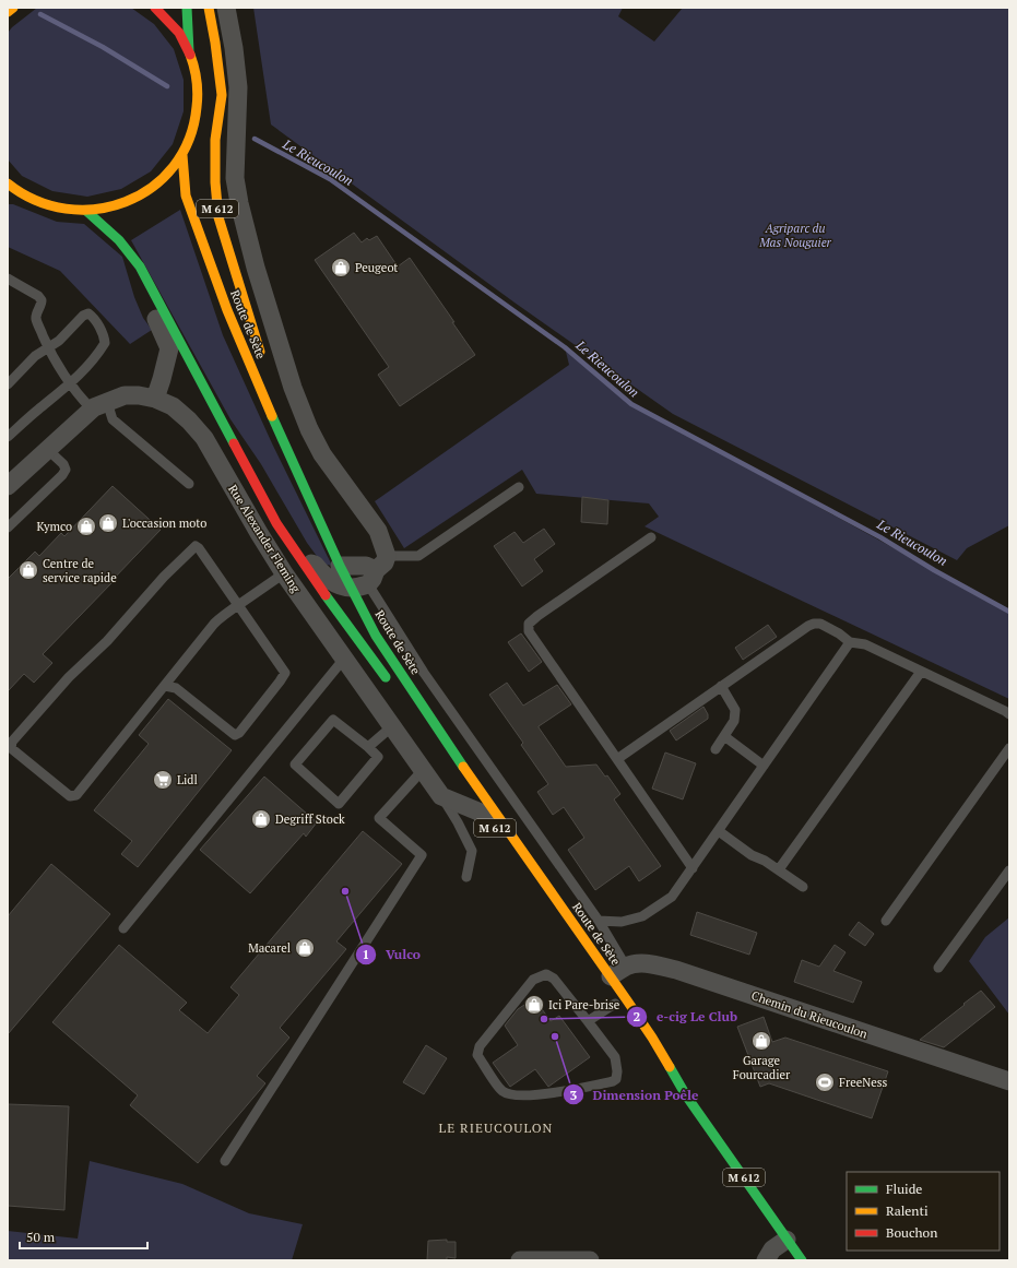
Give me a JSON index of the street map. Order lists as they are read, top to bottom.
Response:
{
  "streets": {
    "main road": ["M 612", "Route de Sète"],
    "street": ["Rue Alexander Fleming", "Chemin du Rieucoulon"]
  },
  "crossings": [
    ["Route de Sète", "Chemin du Rieucoulon"]
  ],
  "districts": ["LE RIEUCOULON"],
  "water": ["Le Rieucoulon"],
  "parks": ["Agriparc du Mas Nouguier"],
  "places": {
    "shop": [
      "Peugeot",
      "L'occasion moto",
      "Kymco",
      "Centre de service rapide",
      "Degriff Stock",
      "Macarel",
      "Ici Pare-brise",
      "Garage Fourcadier"
    ],
    "supermarket": ["Lidl"],
    "other": ["Vulco", "e-cig Le Club", "Dimension Poêle"],
    "sports": ["FreeNess"]
  },
  "legend": ["Fluide", "Ralenti", "Bouchon"],
  "scale_bar": "50 m"
}
